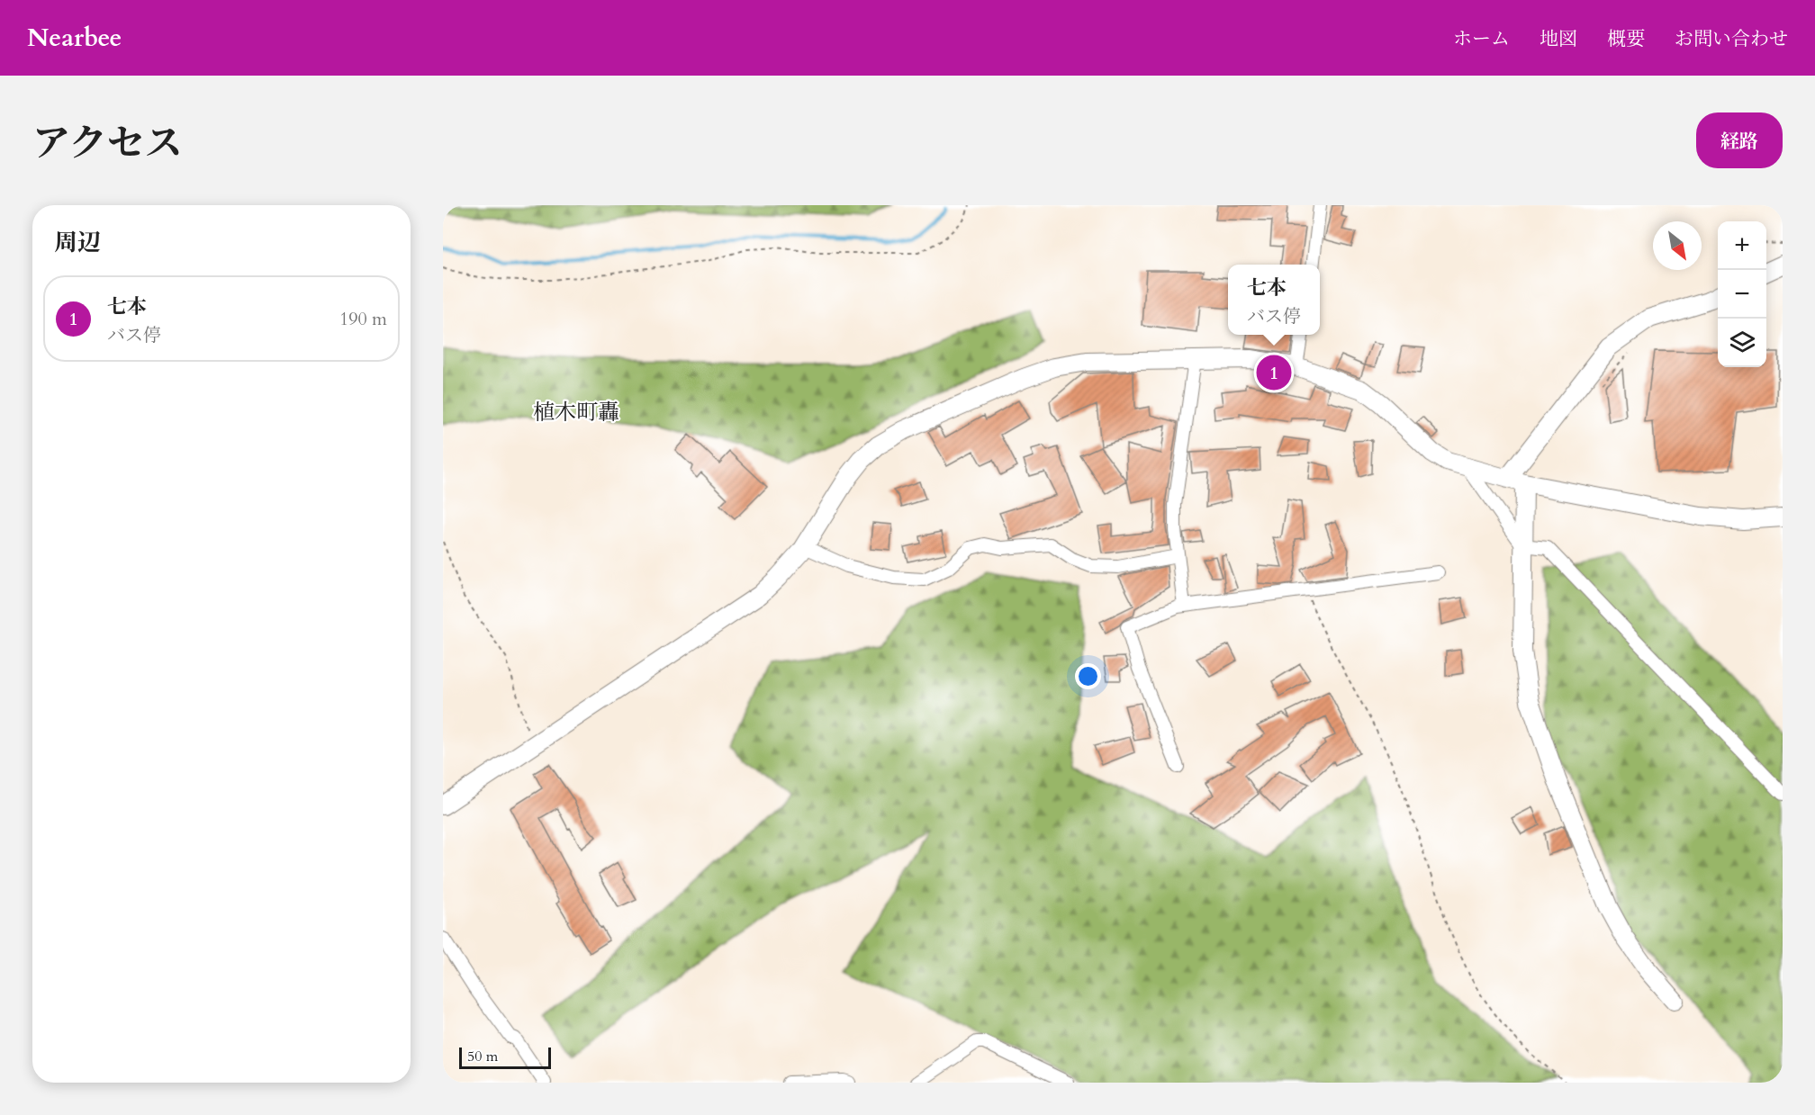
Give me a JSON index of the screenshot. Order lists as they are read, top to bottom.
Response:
{
  "districts": ["植木町轟"],
  "scale_bar": "50 m",
  "north": "bottom right",
  "page": {
    "header": "Nearbee",
    "nav": [
      "ホーム",
      "地図",
      "概要",
      "お問い合わせ"
    ],
    "title": "アクセス",
    "buttons": "経路",
    "heading": "周辺",
    "map_buttons": ["+", "−"],
    "popup": ["七本", "バス停"],
    "list": [
      {
        "mark": "1",
        "name": "七本",
        "note": "バス停",
        "value": "190 m"
      }
    ],
    "pins": "1",
    "scale": "50 m"
  }
}
